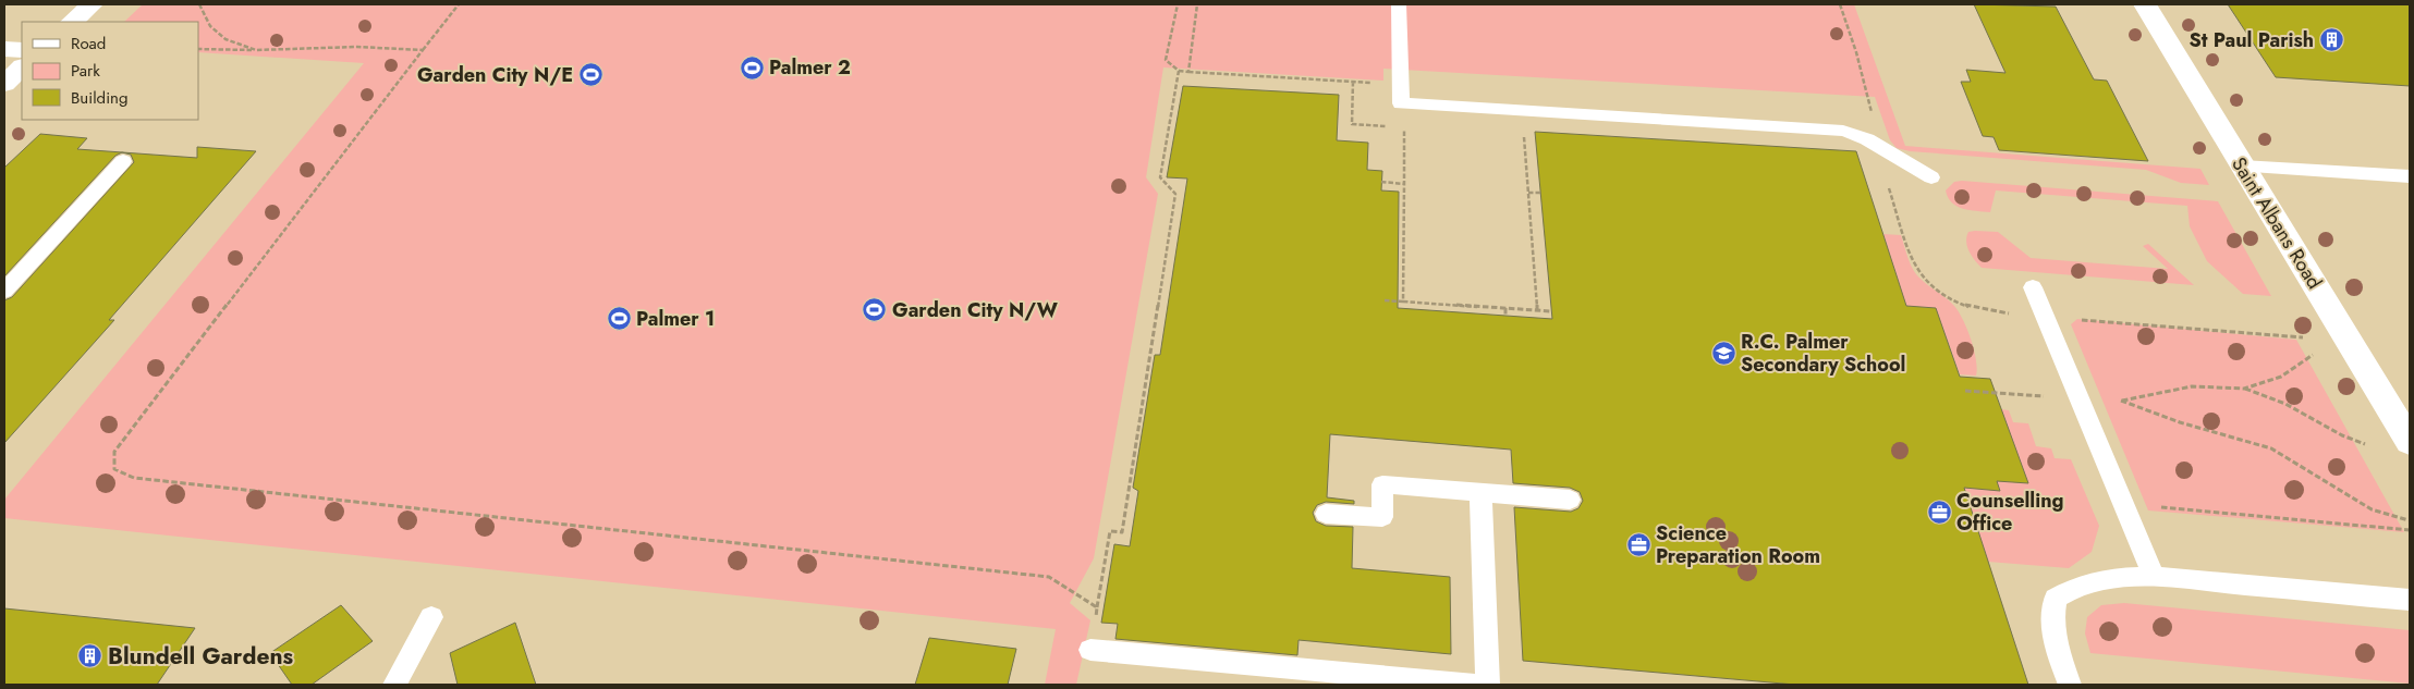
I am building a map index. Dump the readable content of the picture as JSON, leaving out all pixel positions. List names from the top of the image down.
{
  "streets": {
    "street": ["Saint Albans Road"]
  },
  "places": {
    "building": ["St Paul Parish", "Blundell Gardens"],
    "sports": [
      "Palmer 2",
      "Garden City N/E",
      "Garden City N/W",
      "Palmer 1"
    ],
    "school or university": ["R.C. Palmer Secondary School"],
    "office": ["Counselling Office", "Science Preparation Room"]
  },
  "legend": ["Road", "Park", "Building"]
}
